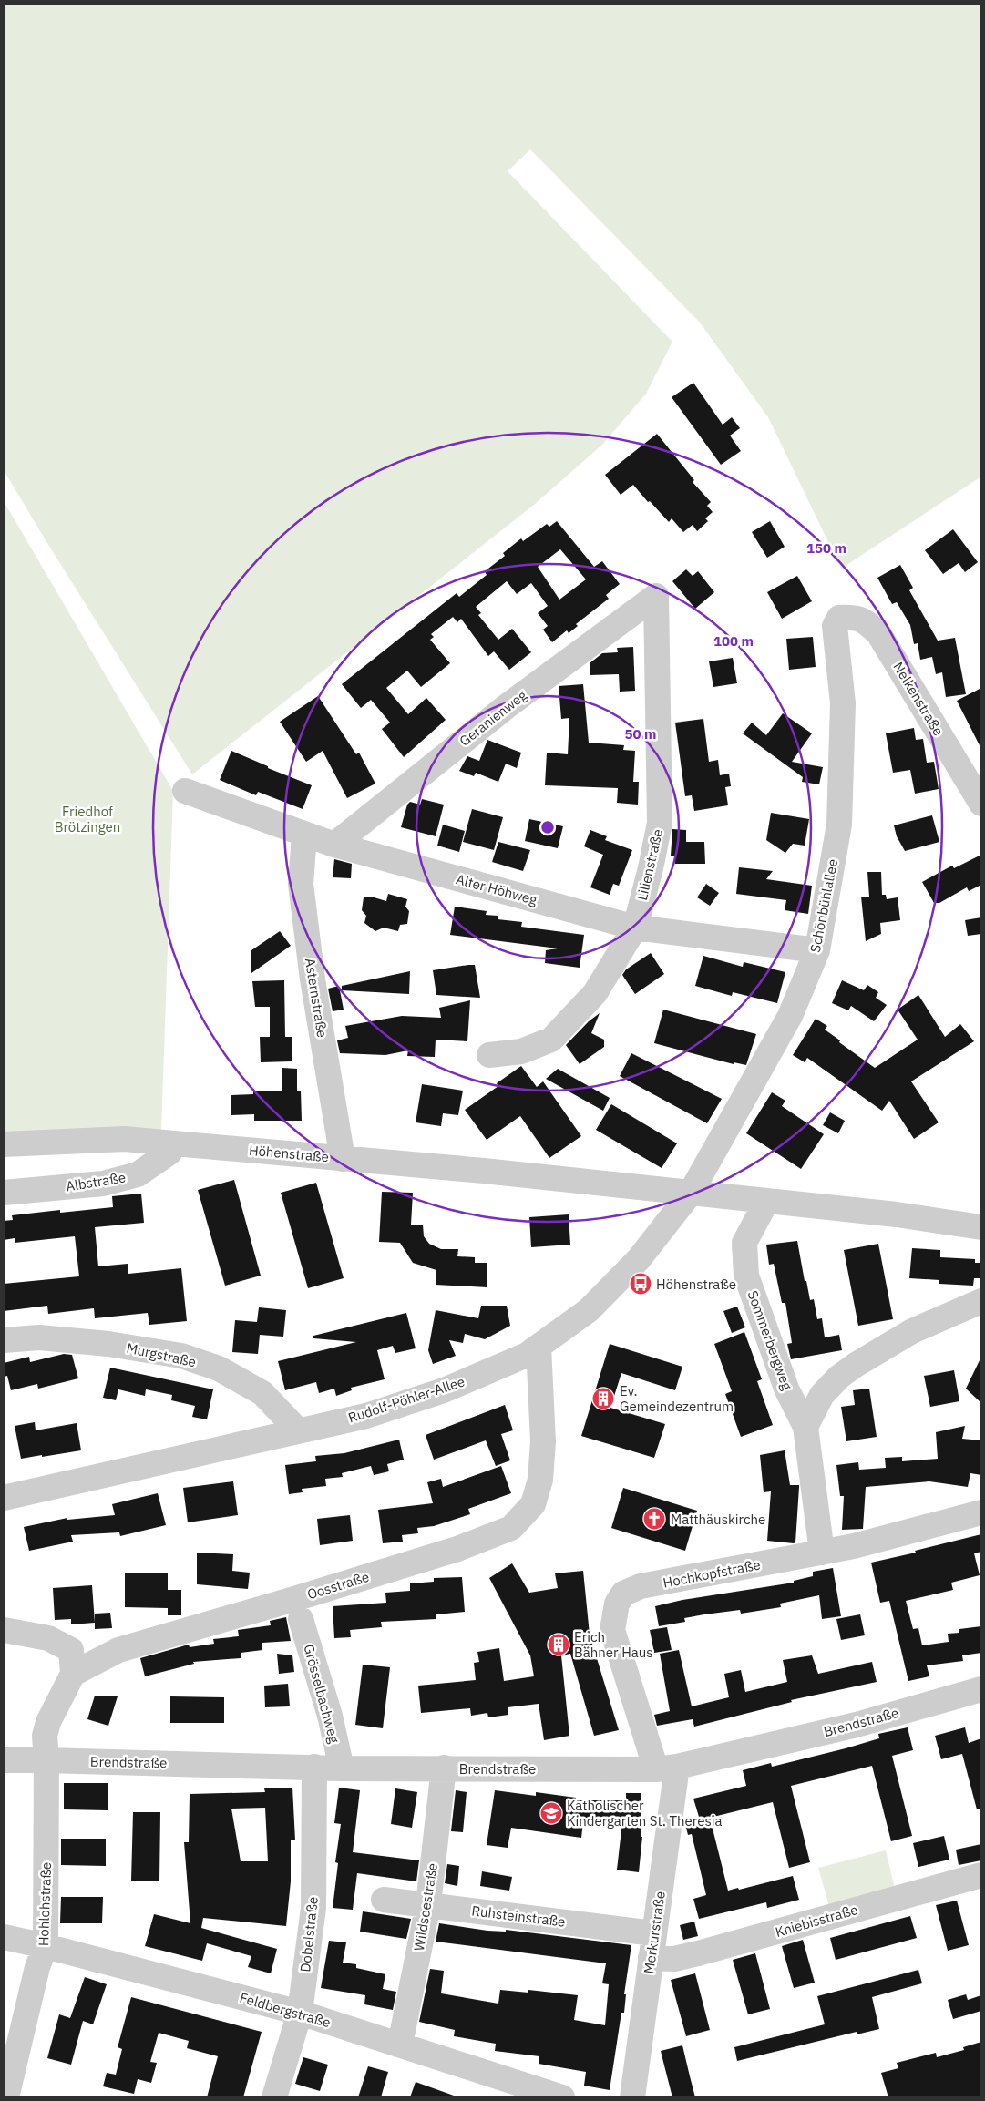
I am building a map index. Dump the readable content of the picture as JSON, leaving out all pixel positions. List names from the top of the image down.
{
  "streets": {
    "street": [
      "Nelkenstraße",
      "Geranienweg",
      "Lilienstraße",
      "Alter Höhweg",
      "Schönbühlallee",
      "Asternstraße",
      "Höhenstraße",
      "Albstraße",
      "Sommerbergweg",
      "Murgstraße",
      "Rudolf-Pöhler-Allee",
      "Hochkopfstraße",
      "Oosstraße",
      "Grösselbachweg",
      "Brendstraße",
      "Hohlohstraße",
      "Wildseestraße",
      "Ruhsteinstraße",
      "Kniebisstraße",
      "Merkurstraße",
      "Dobelstraße",
      "Feldbergstraße"
    ]
  },
  "crossings": [
    ["Nelkenstraße", "Schönbühlallee"],
    ["Geranienweg", "Lilienstraße"],
    ["Geranienweg", "Alter Höhweg"],
    ["Lilienstraße", "Alter Höhweg"],
    ["Alter Höhweg", "Schönbühlallee"],
    ["Alter Höhweg", "Asternstraße"],
    ["Schönbühlallee", "Höhenstraße"],
    ["Schönbühlallee", "Rudolf-Pöhler-Allee"],
    ["Asternstraße", "Höhenstraße"],
    ["Höhenstraße", "Albstraße"],
    ["Höhenstraße", "Sommerbergweg"],
    ["Höhenstraße", "Rudolf-Pöhler-Allee"],
    ["Sommerbergweg", "Hochkopfstraße"],
    ["Murgstraße", "Rudolf-Pöhler-Allee"],
    ["Rudolf-Pöhler-Allee", "Oosstraße"],
    ["Hochkopfstraße", "Brendstraße"],
    ["Hochkopfstraße", "Merkurstraße"],
    ["Grösselbachweg", "Brendstraße"],
    ["Brendstraße", "Hohlohstraße"],
    ["Brendstraße", "Wildseestraße"],
    ["Brendstraße", "Merkurstraße"],
    ["Brendstraße", "Dobelstraße"],
    ["Hohlohstraße", "Feldbergstraße"],
    ["Wildseestraße", "Ruhsteinstraße"],
    ["Wildseestraße", "Feldbergstraße"],
    ["Ruhsteinstraße", "Merkurstraße"],
    ["Kniebisstraße", "Merkurstraße"],
    ["Dobelstraße", "Feldbergstraße"]
  ],
  "parks": ["Friedhof Brötzingen"],
  "places": {
    "bus stop": ["Höhenstraße"],
    "building": ["Ev. Gemeindezentrum", "Erich Bähner Haus"],
    "church": ["Matthäuskirche"],
    "school or university": ["Katholischer Kindergarten St. Theresia"]
  },
  "rings": ["150 m", "100 m", "50 m"]
}
